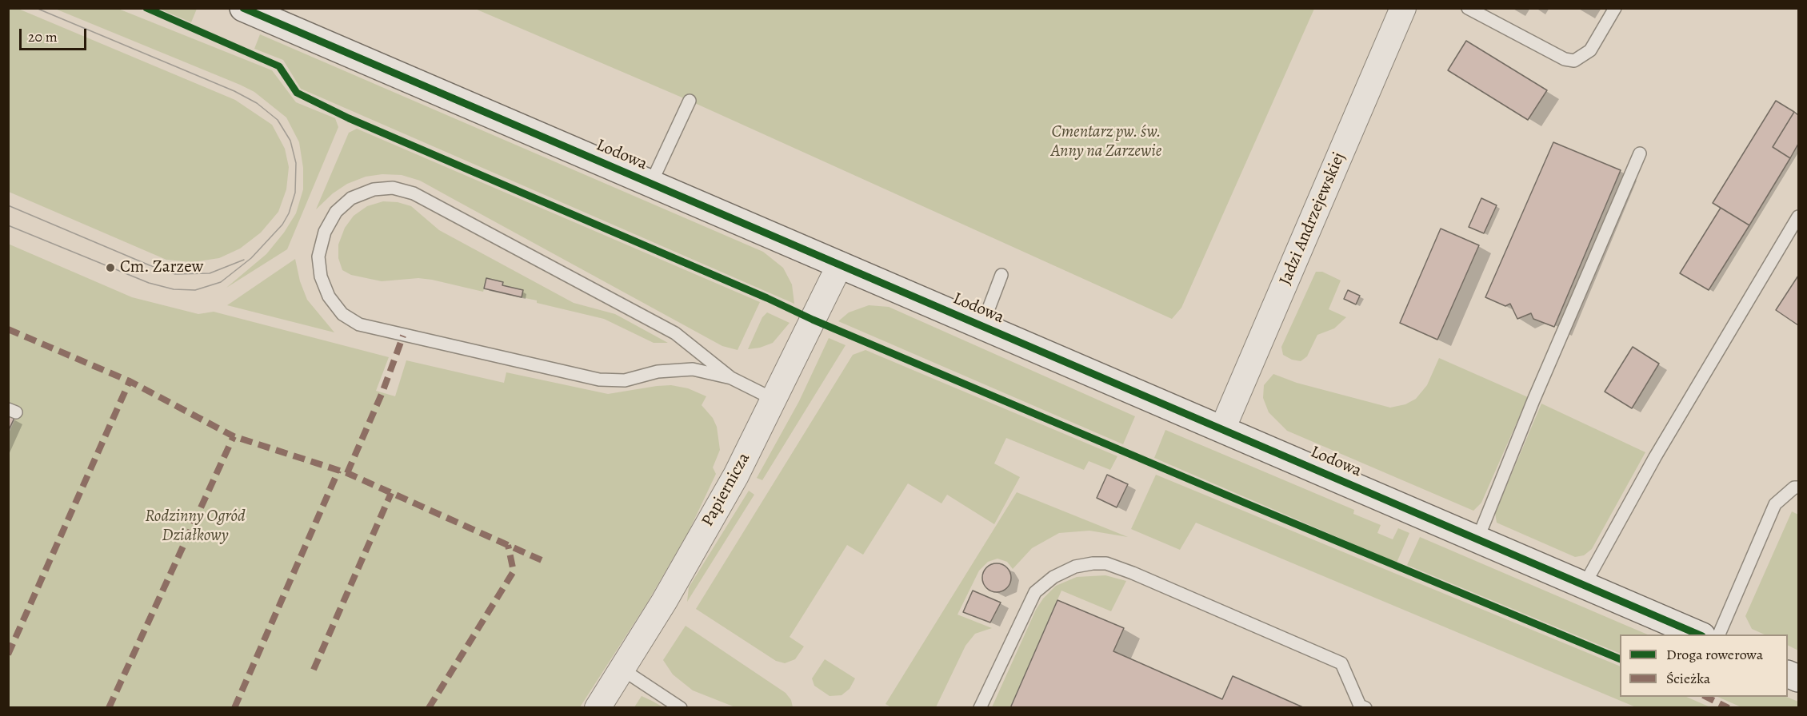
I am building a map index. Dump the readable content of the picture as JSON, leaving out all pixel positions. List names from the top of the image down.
{
  "streets": {
    "street": ["Lodowa", "Jadzi Andrzejewskiej", "Papiernicza"]
  },
  "crossings": [
    ["Lodowa", "Jadzi Andrzejewskiej"],
    ["Lodowa", "Papiernicza"]
  ],
  "parks": ["Cmentarz pw. św. Anny na Zarzewie", "Rodzinny Ogród Działkowy"],
  "places": ["Cm. Zarzew"],
  "legend": ["Droga rowerowa", "Ścieżka"],
  "scale_bar": "20 m"
}
